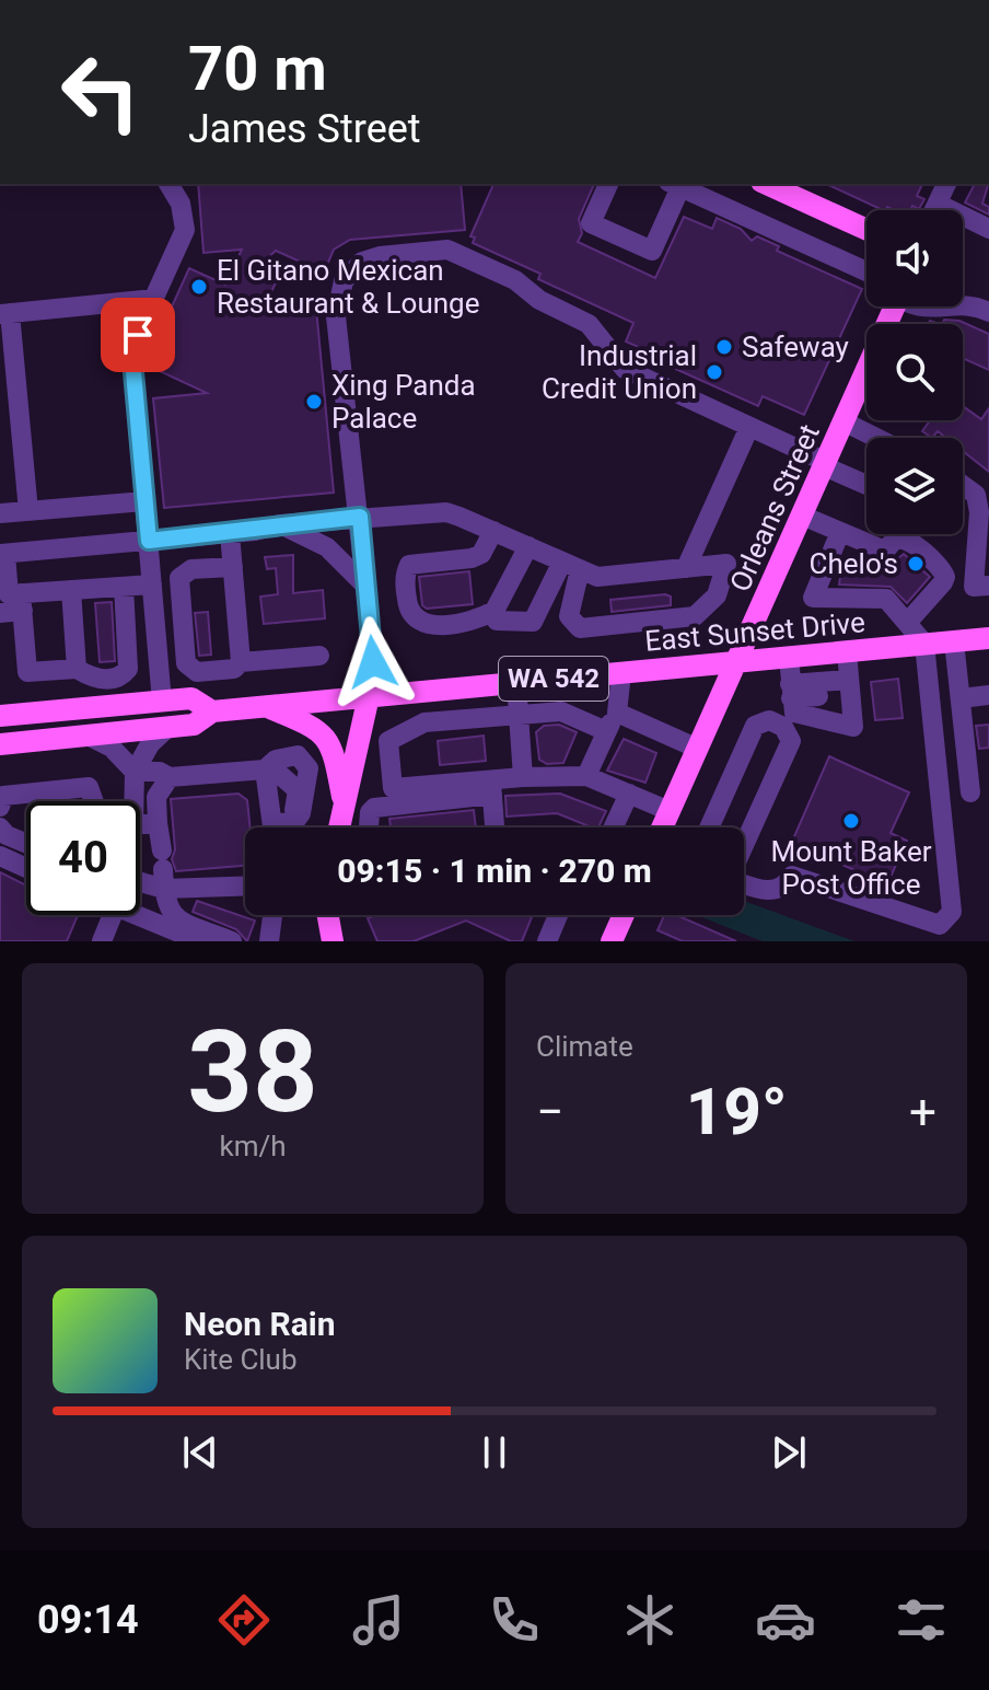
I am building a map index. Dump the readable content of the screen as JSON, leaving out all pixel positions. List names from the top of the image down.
{
  "streets": {
    "main road": ["Orleans Street", "East Sunset Drive", "WA 542"]
  },
  "crossings": [
    ["Orleans Street", "East Sunset Drive"]
  ],
  "places": [
    "El Gitano Mexican Restaurant & Lounge",
    "Safeway",
    "Industrial Credit Union",
    "Xing Panda Palace",
    "Chelo's",
    "Mount Baker Post Office"
  ],
  "page": {
    "turn": ["70 m", "James Street"],
    "limit": "40",
    "trip": "09:15 · 1 min · 270 m",
    "tile": [
      ["38", "km/h"],
      "Climate"
    ],
    "heat": ["−", "19°", "+"],
    "song": ["Neon Rain", "Kite Club"],
    "tabs": "09:14"
  }
}
